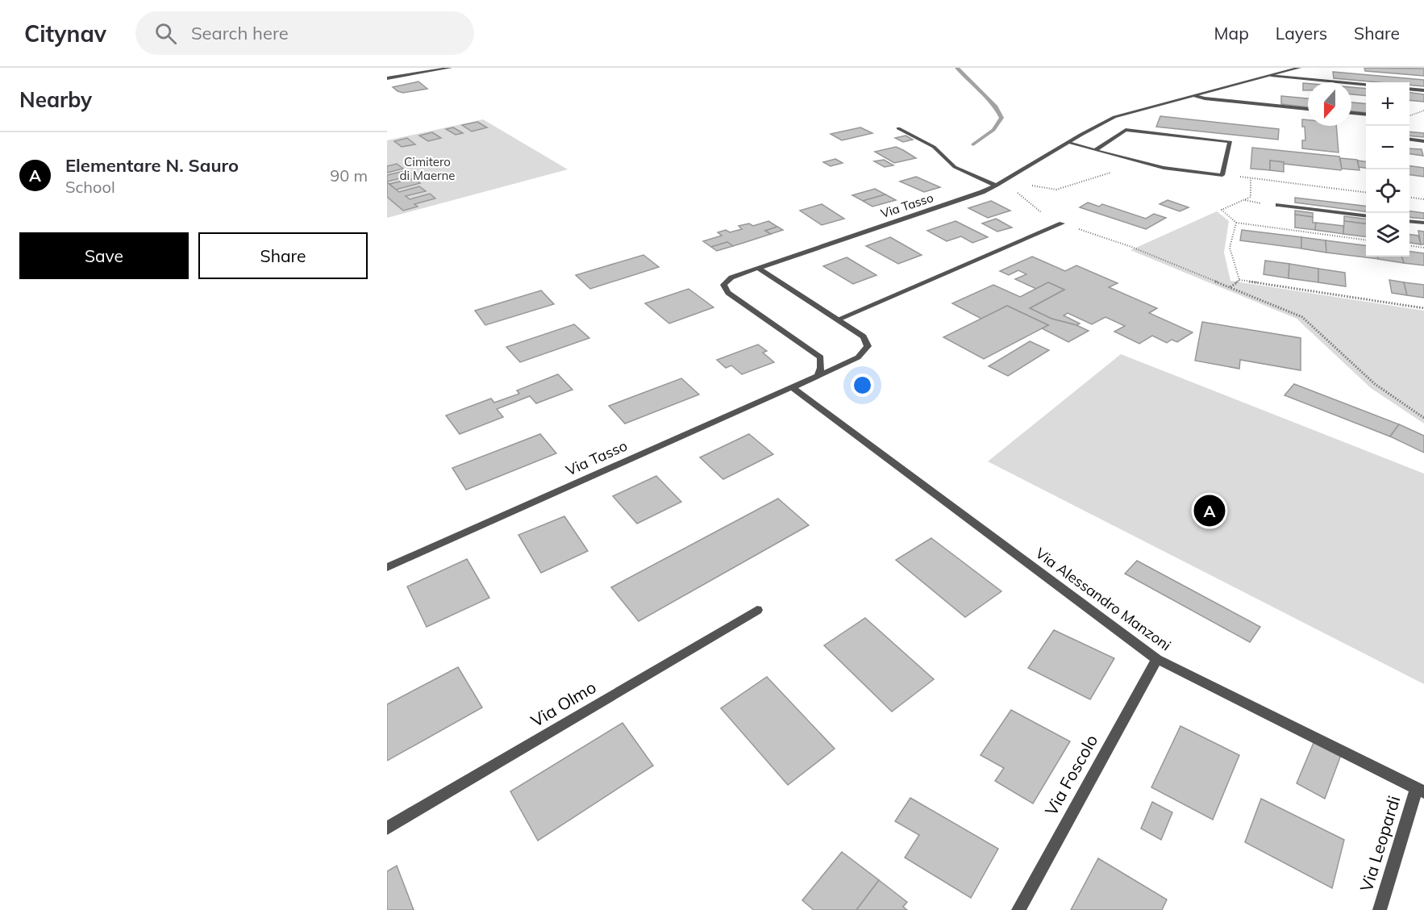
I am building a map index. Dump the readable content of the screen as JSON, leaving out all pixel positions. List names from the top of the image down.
{
  "streets": {
    "street": [
      "Via Tasso",
      "Via Alessandro Manzoni",
      "Via Olmo",
      "Via Foscolo",
      "Via Leopardi"
    ]
  },
  "crossings": [
    ["Via Tasso", "Via Alessandro Manzoni"],
    ["Via Alessandro Manzoni", "Via Foscolo"],
    ["Via Alessandro Manzoni", "Via Leopardi"]
  ],
  "parks": ["Cimitero di Maerne"],
  "north": "bottom",
  "page": {
    "header": "Citynav",
    "search": "Search here",
    "nav": ["Map", "Layers", "Share"],
    "heading": "Nearby",
    "map_buttons": ["+", "−"],
    "list": [
      {
        "mark": "A",
        "name": "Elementare N. Sauro",
        "note": "School",
        "value": "90 m"
      }
    ],
    "buttons": ["Save", "Share"],
    "pins": "A"
  }
}
